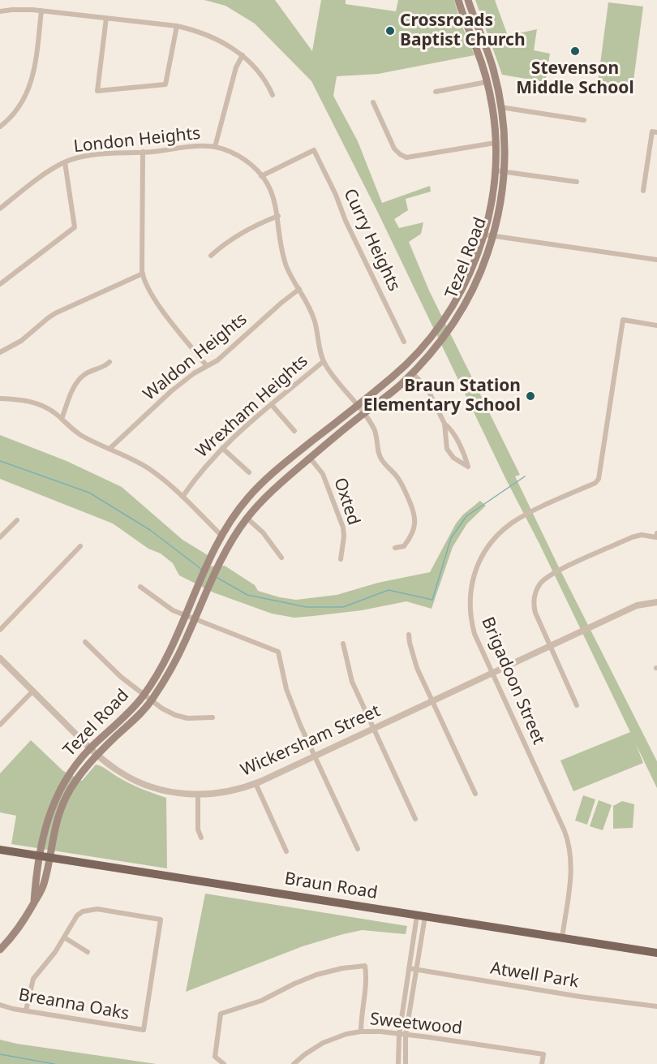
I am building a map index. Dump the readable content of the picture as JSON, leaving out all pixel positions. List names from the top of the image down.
{
  "streets": {
    "main road": ["Tezel Road", "Braun Road"],
    "street": [
      "London Heights",
      "Curry Heights",
      "Waldon Heights",
      "Wrexham Heights",
      "Oxted",
      "Brigadoon Street",
      "Wickersham Street",
      "Atwell Park",
      "Breanna Oaks",
      "Sweetwood"
    ]
  },
  "crossings": [
    ["London Heights", "Curry Heights"],
    ["London Heights", "Tezel Road"],
    ["London Heights", "Waldon Heights"],
    ["London Heights", "Wrexham Heights"],
    ["Tezel Road", "Oxted"],
    ["Tezel Road", "Wickersham Street"],
    ["Tezel Road", "Braun Road"],
    ["Brigadoon Street", "Wickersham Street"],
    ["Brigadoon Street", "Braun Road"]
  ],
  "places": ["Crossroads Baptist Church", "Stevenson Middle School", "Braun Station Elementary School"]
}
